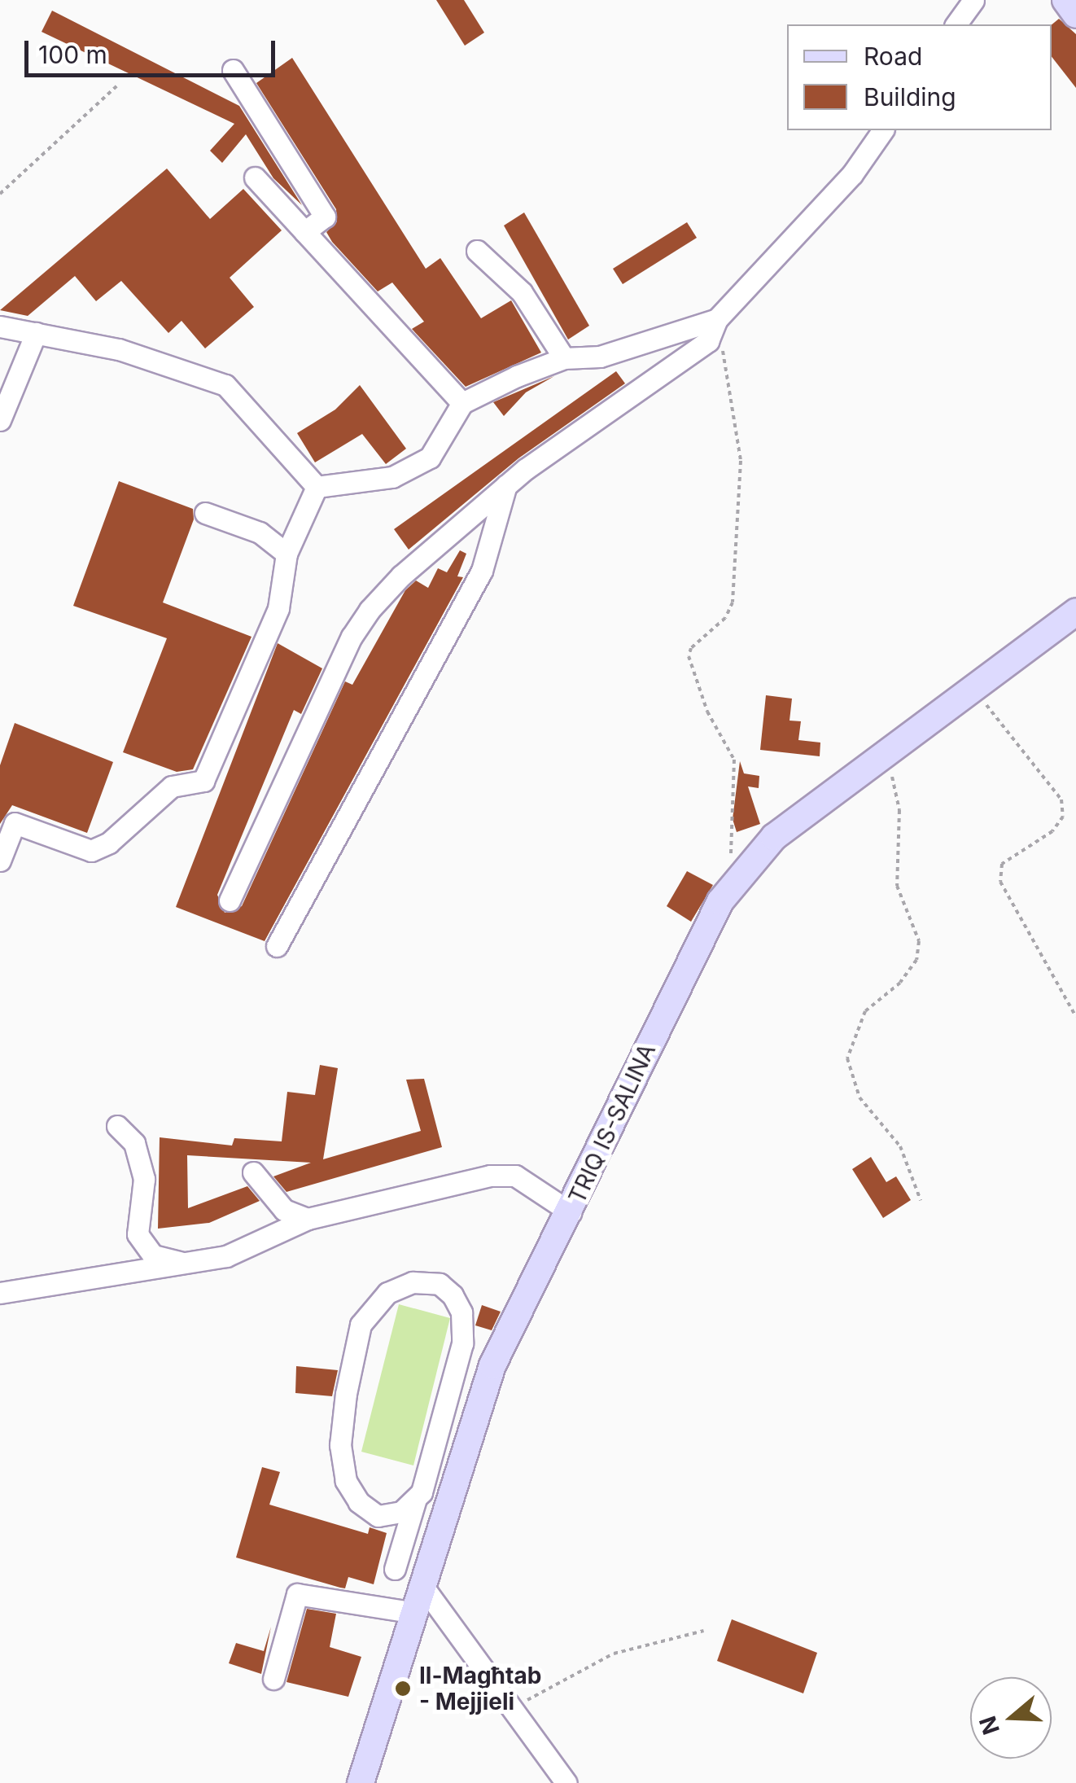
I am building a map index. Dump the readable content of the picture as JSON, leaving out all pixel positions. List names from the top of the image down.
{
  "streets": {
    "main road": ["TRIQ IS-SALINA"]
  },
  "places": ["Il-Magħtab - Mejjieli"],
  "legend": ["Road", "Building"],
  "scale_bar": "100 m",
  "north": "left"
}
